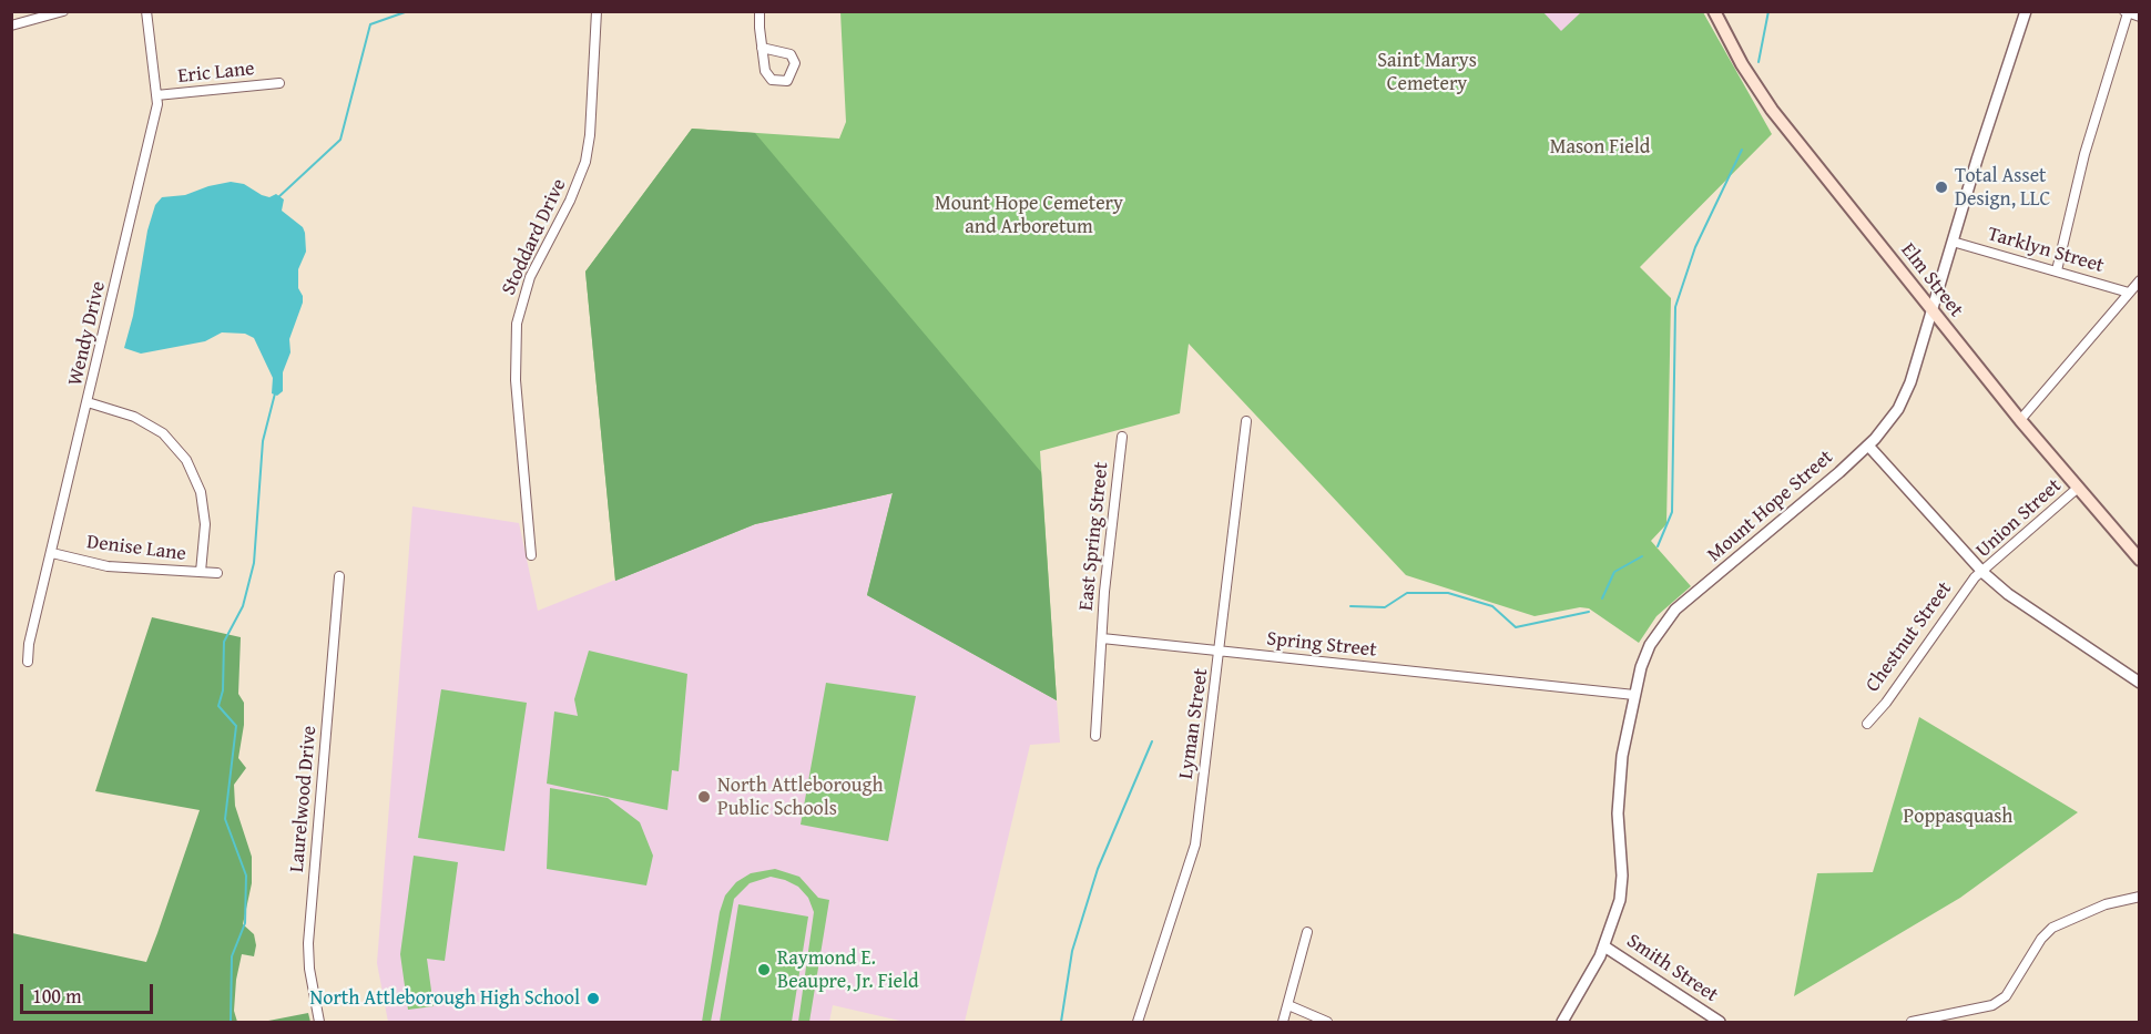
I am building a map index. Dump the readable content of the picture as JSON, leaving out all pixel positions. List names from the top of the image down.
{
  "streets": {
    "main road": ["Elm Street"],
    "street": [
      "Eric Lane",
      "Stoddard Drive",
      "Tarklyn Street",
      "Wendy Drive",
      "Mount Hope Street",
      "Union Street",
      "East Spring Street",
      "Denise Lane",
      "Chestnut Street",
      "Spring Street",
      "Lyman Street",
      "Laurelwood Drive",
      "Smith Street"
    ]
  },
  "crossings": [
    ["Eric Lane", "Wendy Drive"],
    ["Tarklyn Street", "Mount Hope Street"],
    ["Elm Street", "Mount Hope Street"],
    ["Elm Street", "Union Street"],
    ["Wendy Drive", "Denise Lane"],
    ["Mount Hope Street", "Spring Street"],
    ["Mount Hope Street", "Smith Street"],
    ["Union Street", "Chestnut Street"],
    ["East Spring Street", "Spring Street"],
    ["Spring Street", "Lyman Street"]
  ],
  "parks": [
    "Saint Marys Cemetery",
    "Mason Field",
    "Mount Hope Cemetery and Arboretum",
    "Poppasquash"
  ],
  "places": [
    "Total Asset Design, LLC",
    "North Attleborough Public Schools",
    "Raymond E. Beaupre, Jr. Field",
    "North Attleborough High School"
  ],
  "scale_bar": "100 m"
}
